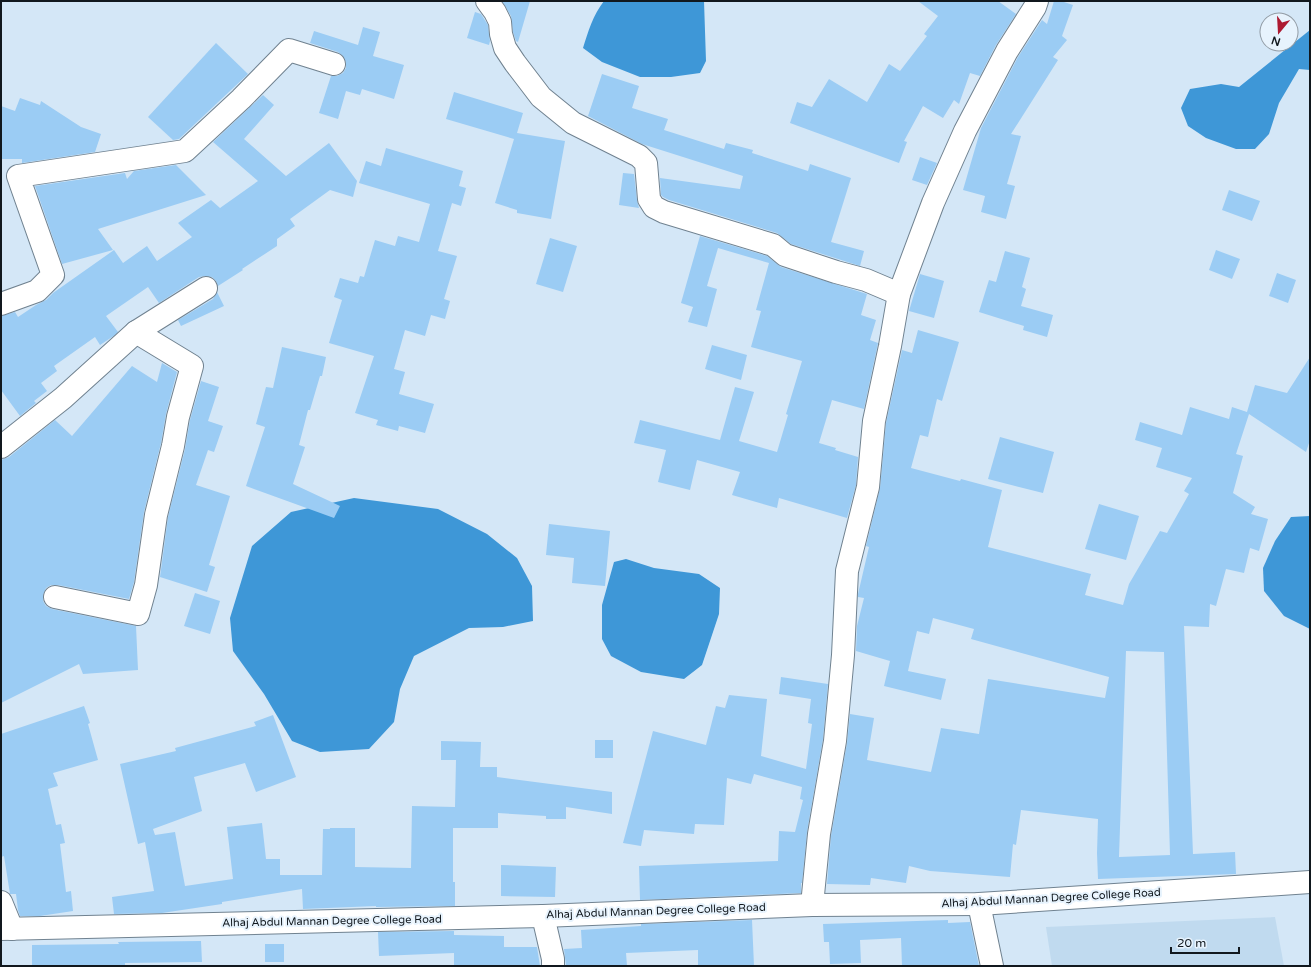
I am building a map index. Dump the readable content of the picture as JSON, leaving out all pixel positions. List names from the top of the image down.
{
  "streets": {
    "street": ["Alhaj Abdul Mannan Degree College Road"]
  },
  "scale_bar": "20 m",
  "north": "bottom"
}
